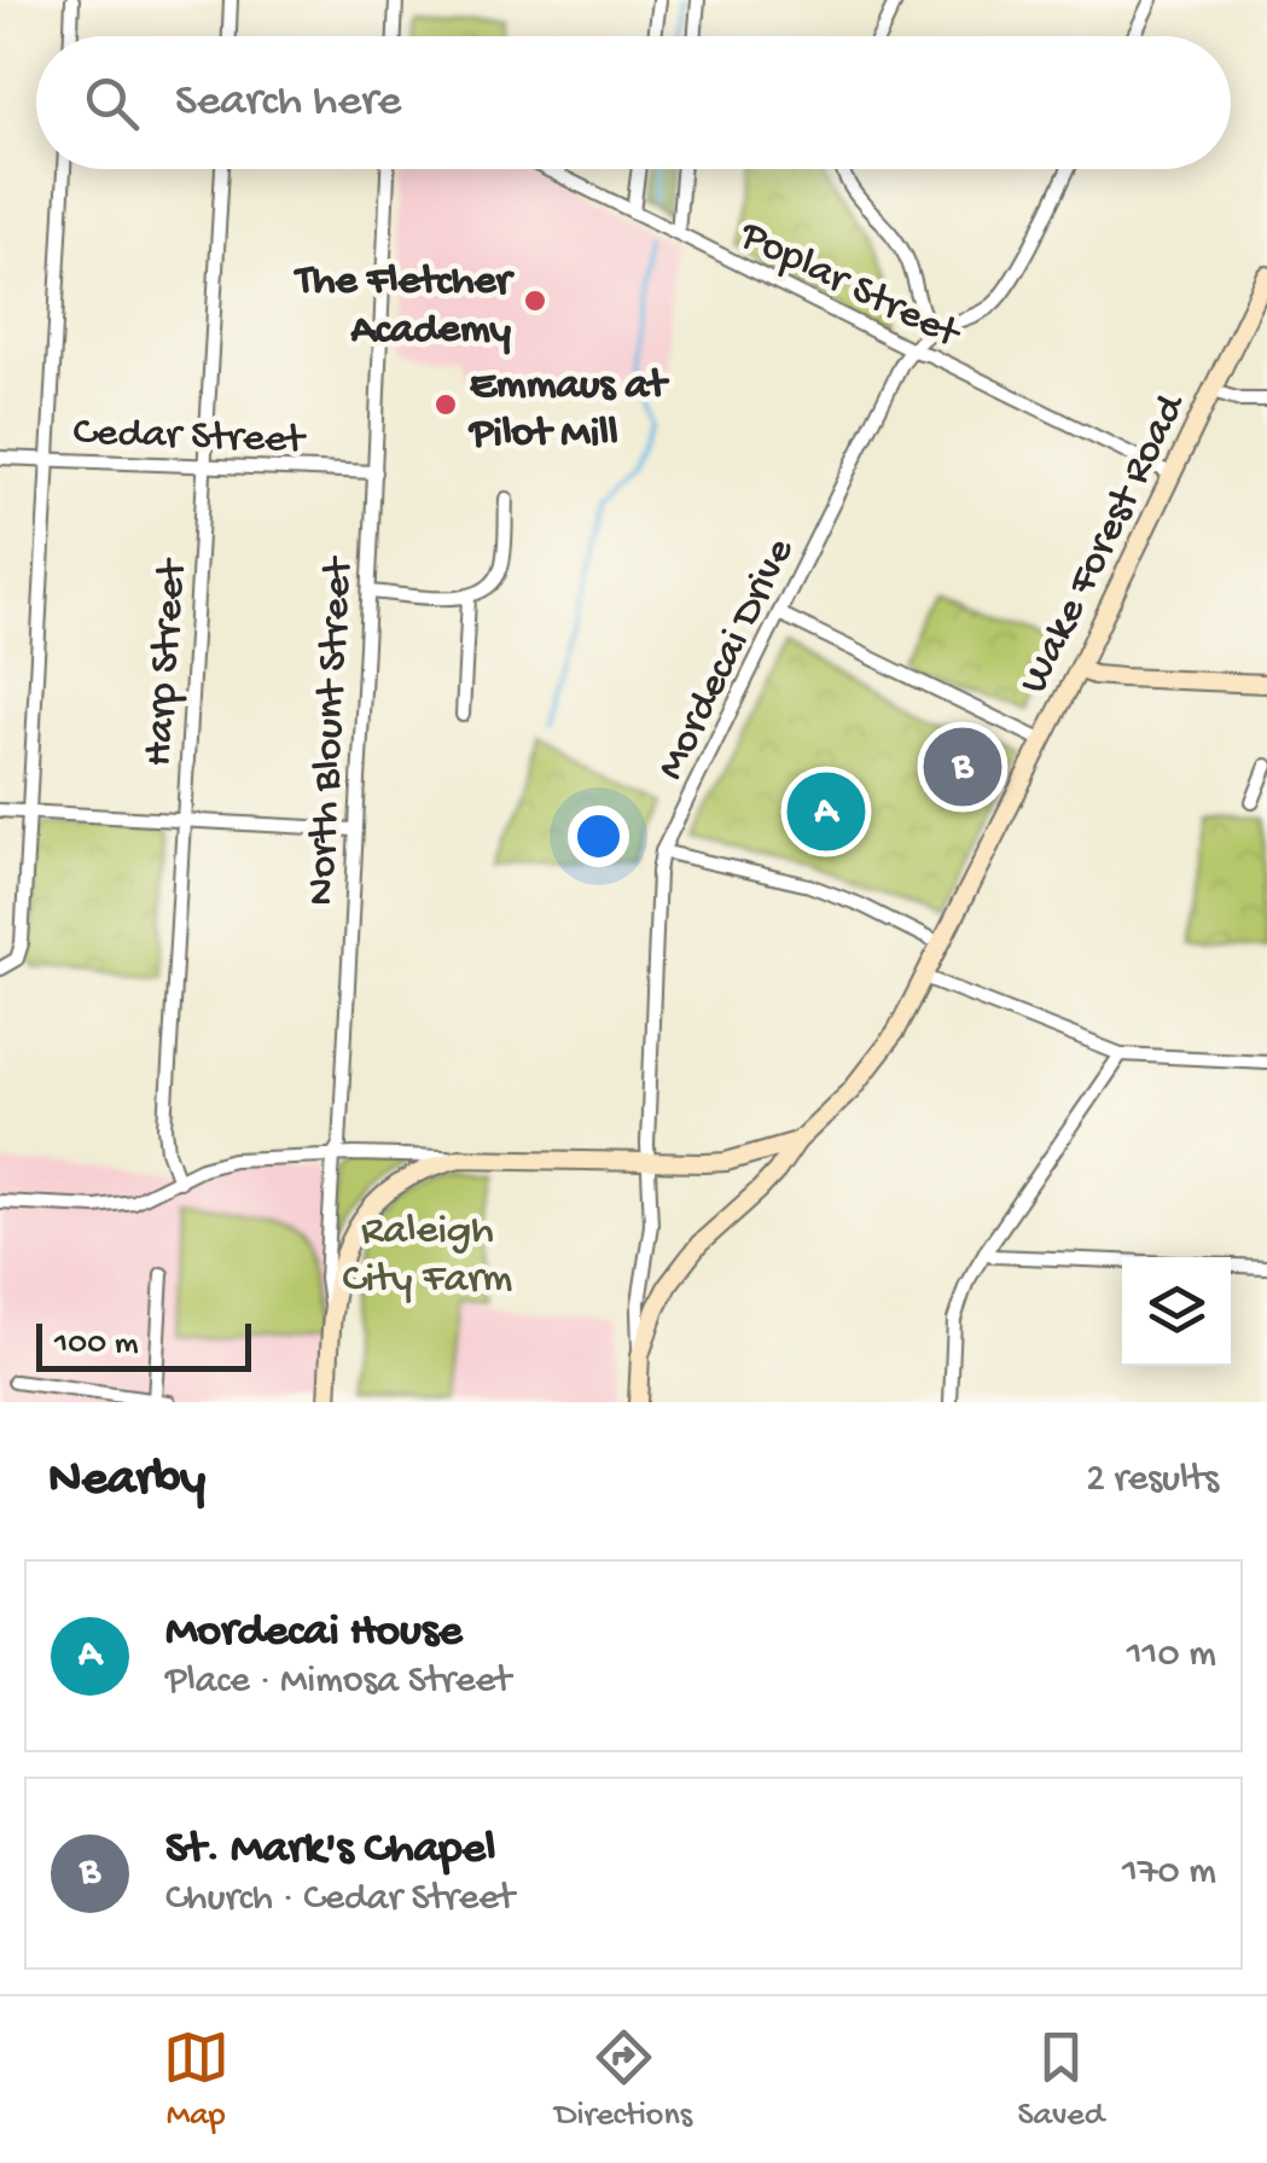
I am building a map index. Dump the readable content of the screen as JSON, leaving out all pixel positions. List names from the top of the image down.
{
  "streets": {
    "main road": ["Wake Forest Road", "North Blount Street"],
    "street": [
      "Poplar Street",
      "Cedar Street",
      "Mordecai Drive",
      "Harp Street"
    ]
  },
  "crossings": [
    ["Poplar Street", "Wake Forest Road"],
    ["Poplar Street", "Mordecai Drive"],
    ["Cedar Street", "Harp Street"],
    ["Cedar Street", "North Blount Street"],
    ["Wake Forest Road", "Mordecai Drive"],
    ["Wake Forest Road", "North Blount Street"]
  ],
  "parks": ["Raleigh City Farm"],
  "places": ["The Fletcher Academy", "Emmaus at Pilot Mill"],
  "scale_bar": "100 m",
  "page": {
    "search": "Search here",
    "pins": ["B", "A"],
    "scale": "100 m",
    "heading": ["Nearby", "2 results"],
    "list": [
      {
        "mark": "A",
        "name": "Mordecai House",
        "note": "Place · Mimosa Street",
        "value": "110 m"
      },
      {
        "mark": "B",
        "name": "St. Mark's Chapel",
        "note": "Church · Cedar Street",
        "value": "170 m"
      }
    ],
    "nav": ["Map", "Directions", "Saved"]
  }
}
